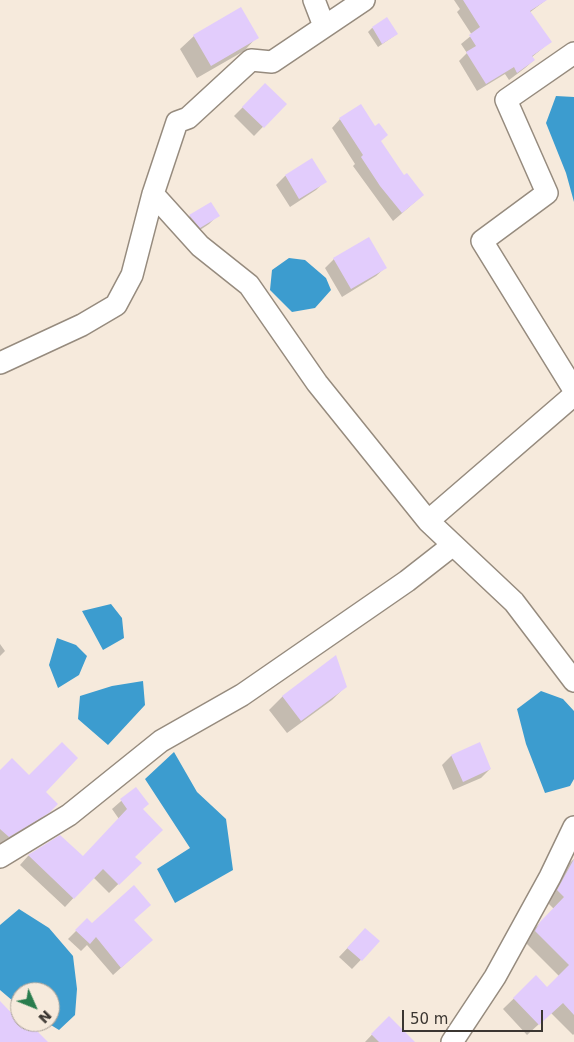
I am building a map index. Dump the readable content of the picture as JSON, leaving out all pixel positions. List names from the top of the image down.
{
  "scale_bar": "50 m",
  "north": "bottom right"
}
